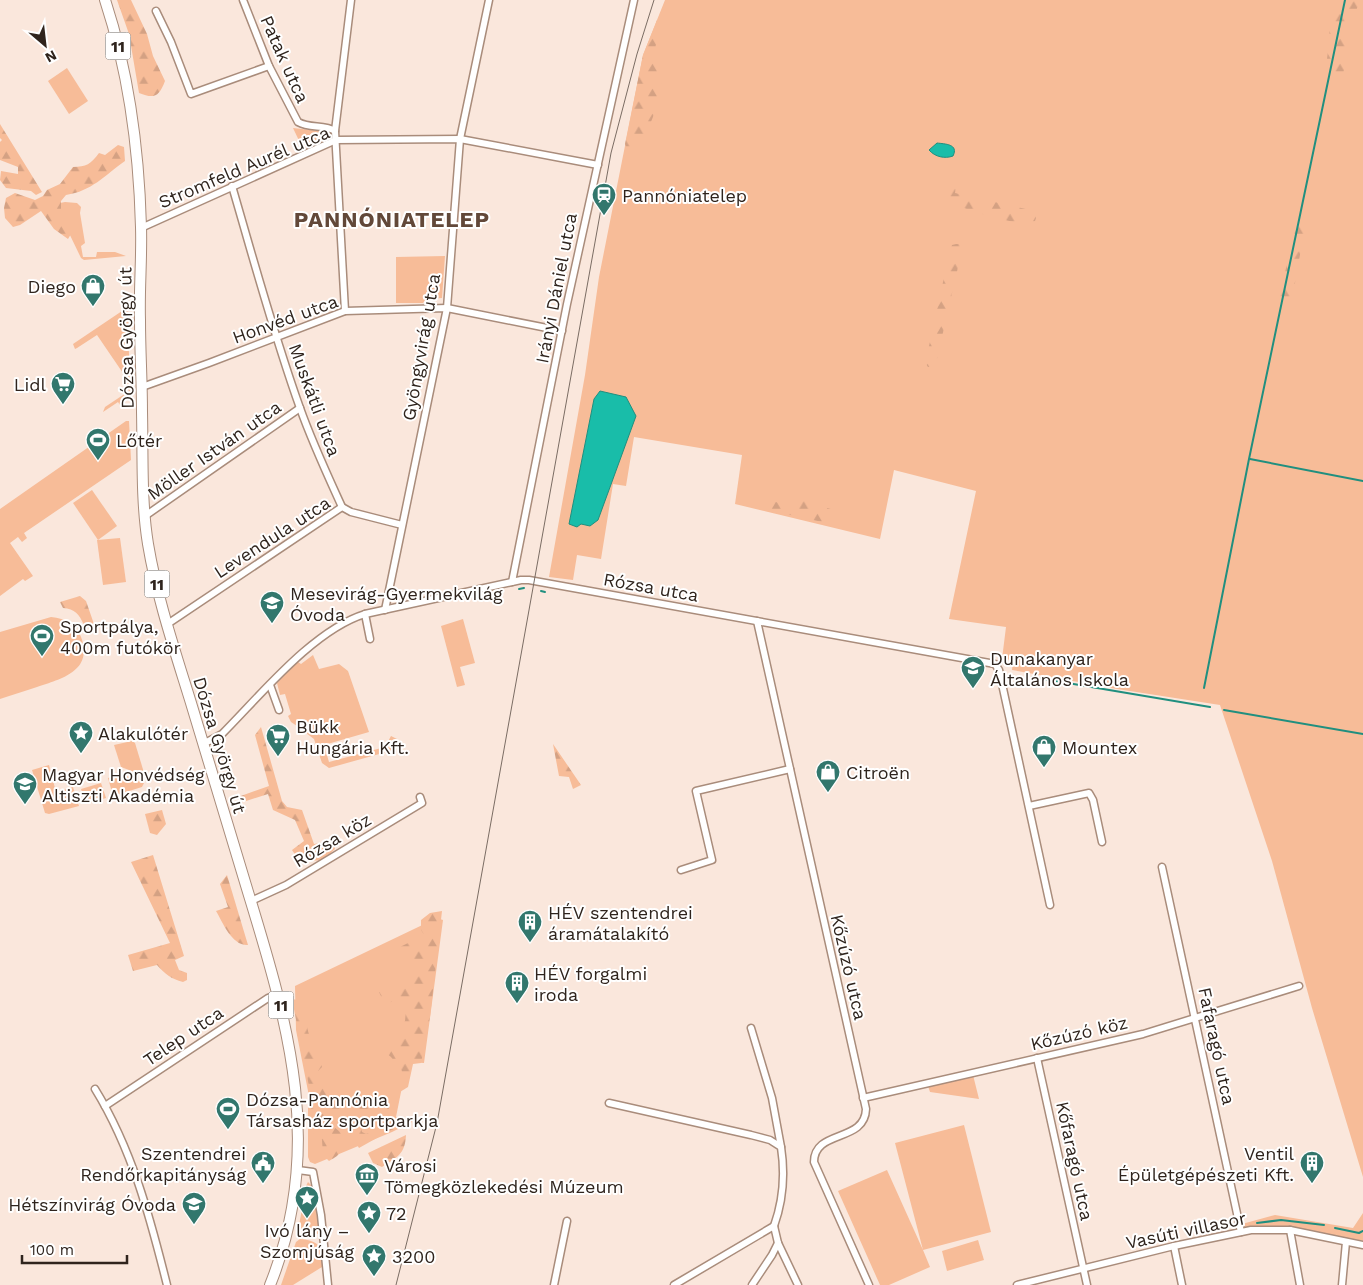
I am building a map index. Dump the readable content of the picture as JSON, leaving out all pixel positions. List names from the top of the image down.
{
  "streets": {
    "main road": ["11", "Dózsa György út"],
    "street": [
      "Patak utca",
      "Stromfeld Aurél utca",
      "Irányi Dániel utca",
      "Honvéd utca",
      "Gyöngyvirág utca",
      "Muskátli utca",
      "Möller István utca",
      "Levendula utca",
      "Rózsa utca",
      "Rózsa köz",
      "Kőzúzó utca",
      "Kőzúzó köz",
      "Telep utca",
      "Fafaragó utca",
      "Kőfaragó utca",
      "Vasúti villasor"
    ]
  },
  "crossings": [
    ["Stromfeld Aurél utca", "Irányi Dániel utca"],
    ["Stromfeld Aurél utca", "Dózsa György út"],
    ["Stromfeld Aurél utca", "Gyöngyvirág utca"],
    ["Stromfeld Aurél utca", "Muskátli utca"],
    ["Irányi Dániel utca", "Honvéd utca"],
    ["Irányi Dániel utca", "Rózsa utca"],
    ["Honvéd utca", "Dózsa György út"],
    ["Honvéd utca", "Gyöngyvirág utca"],
    ["Honvéd utca", "Muskátli utca"],
    ["Dózsa György út", "Möller István utca"],
    ["Dózsa György út", "Levendula utca"],
    ["Dózsa György út", "Rózsa utca"],
    ["Dózsa György út", "Rózsa köz"],
    ["Dózsa György út", "Telep utca"],
    ["Gyöngyvirág utca", "Levendula utca"],
    ["Gyöngyvirág utca", "Rózsa utca"],
    ["Muskátli utca", "Möller István utca"],
    ["Muskátli utca", "Levendula utca"],
    ["Rózsa utca", "Kőzúzó utca"],
    ["Kőzúzó utca", "Kőzúzó köz"],
    ["Kőzúzó köz", "Fafaragó utca"],
    ["Kőzúzó köz", "Kőfaragó utca"],
    ["Fafaragó utca", "Vasúti villasor"],
    ["Kőfaragó utca", "Vasúti villasor"]
  ],
  "districts": ["PANNÓNIATELEP"],
  "places": {
    "station": ["Pannóniatelep"],
    "shop": ["Diego", "Mountex", "Citroën"],
    "supermarket": ["Lidl", "Bükk Hungária Kft."],
    "sports": ["Lőtér", "Sportpálya, 400m futókör", "Dózsa-Pannónia Társasház sportparkja"],
    "school or university": [
      "Mesevirág-Gyermekvilág Óvoda",
      "Dunakanyar Általános Iskola",
      "Magyar Honvédség Altiszti Akadémia",
      "Hétszínvirág Óvoda"
    ],
    "place": [
      "Alakulótér",
      "Ivó lány – Szomjúság",
      "72",
      "3200"
    ],
    "building": ["HÉV szentendrei áramátalakító", "HÉV forgalmi iroda", "Ventil Épületgépészeti Kft."],
    "public building": ["Szentendrei Rendőrkapitányság"],
    "museum": ["Városi Tömegközlekedési Múzeum"]
  },
  "scale_bar": "100 m",
  "north": "bottom right"
}
